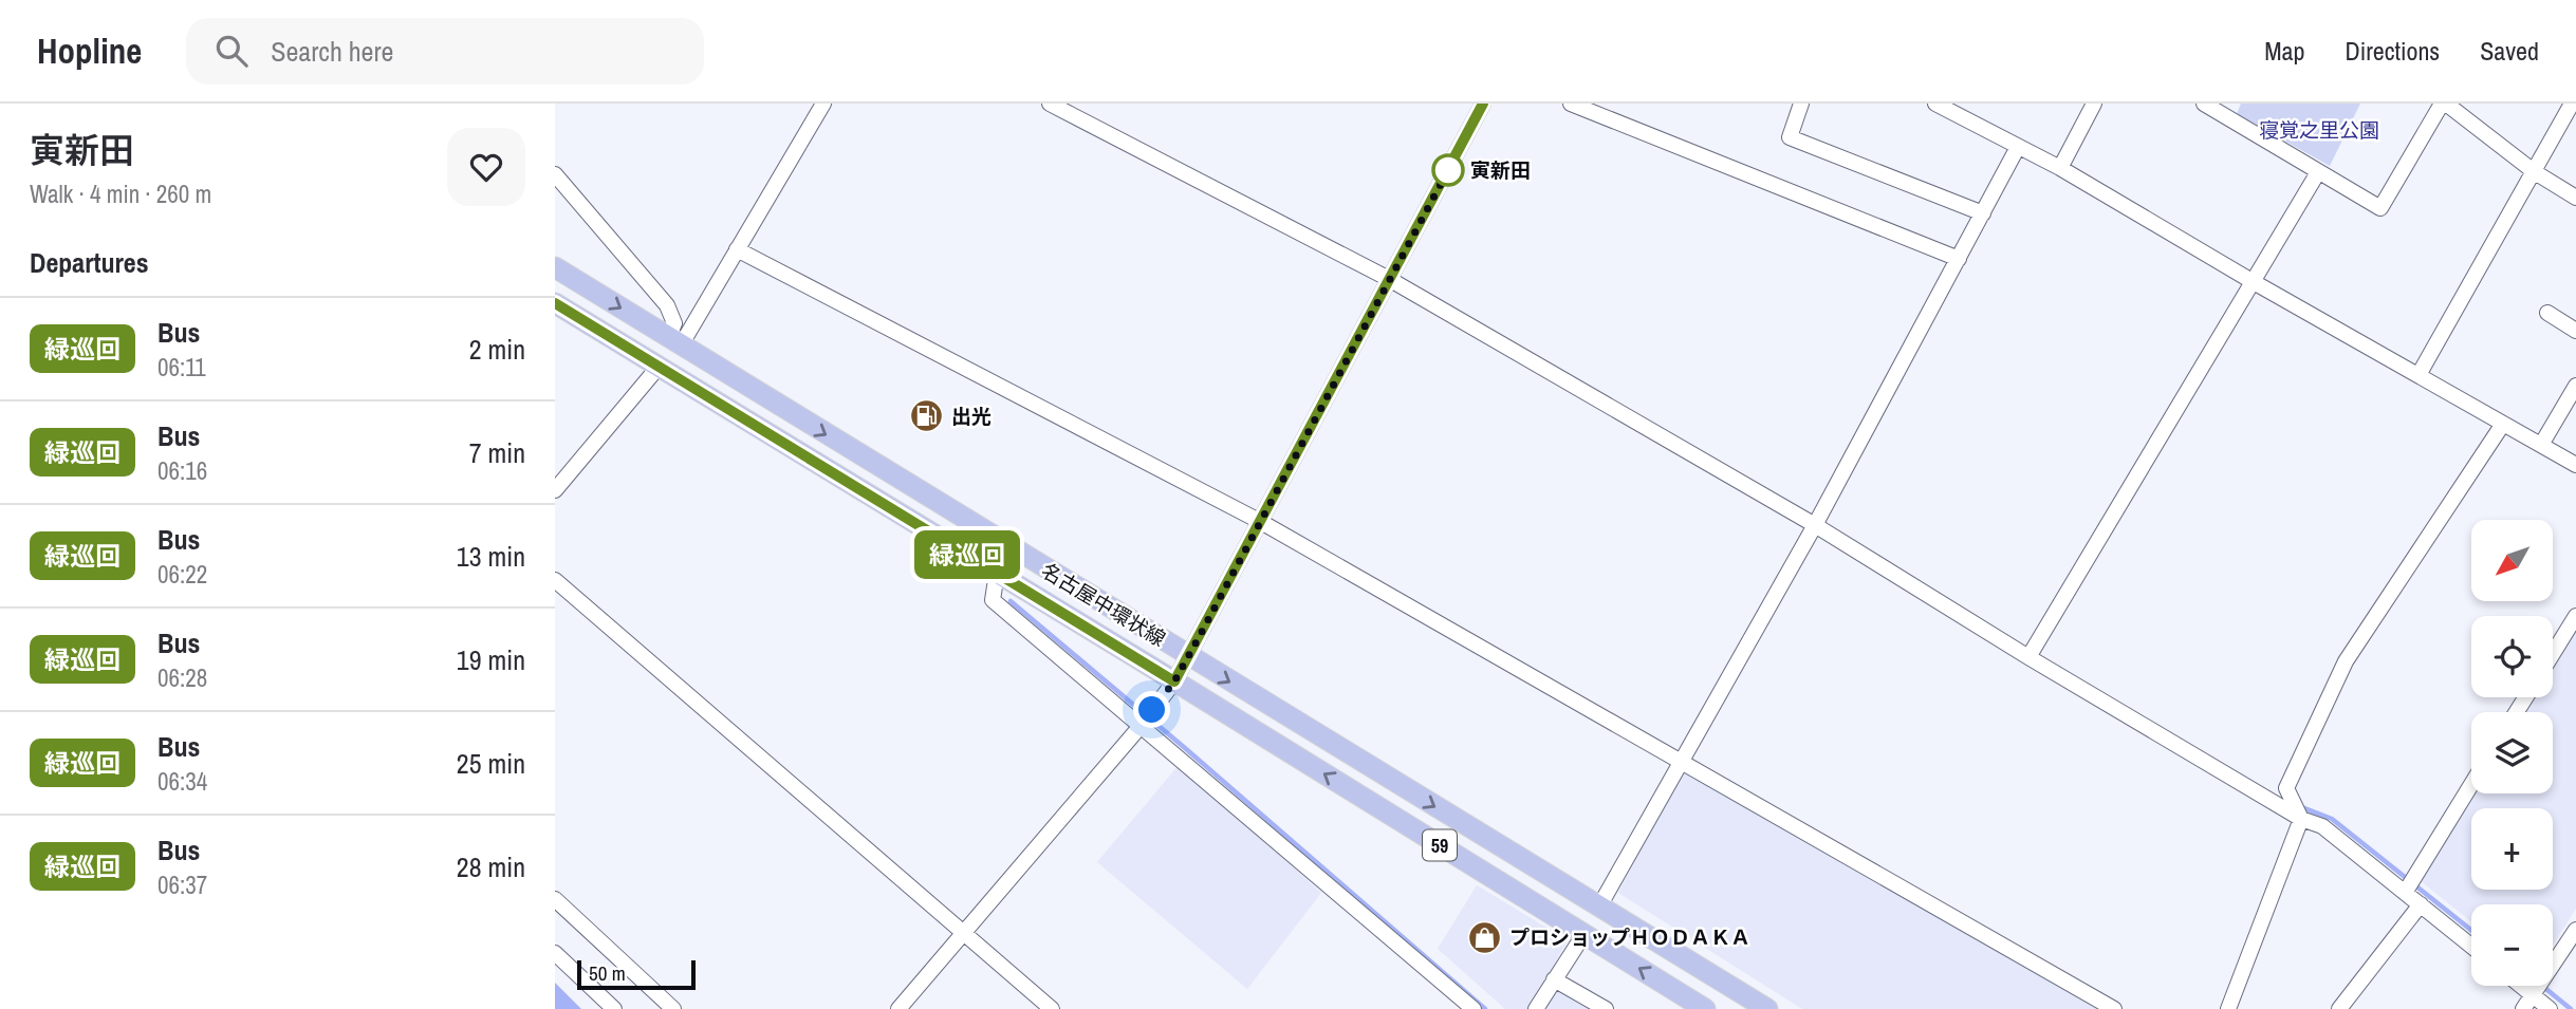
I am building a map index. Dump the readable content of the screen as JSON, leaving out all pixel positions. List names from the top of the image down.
{
  "streets": {
    "main road": ["名古屋中環状線", "59"]
  },
  "parks": ["寝覚之里公園"],
  "places": {
    "other": ["寅新田"],
    "fuel station": ["出光"],
    "shop": ["プロショップＨＯＤＡＫＡ"]
  },
  "lines": ["bus line 緑巡回"],
  "scale_bar": "50 m",
  "north": "bottom left",
  "page": {
    "header": "Hopline",
    "search": "Search here",
    "nav": ["Map", "Directions", "Saved"],
    "heading": [
      ["寅新田", "Walk · 4 min · 260 m"],
      "Departures"
    ],
    "on_map": "緑巡回",
    "list": [
      {
        "mark": "緑巡回",
        "name": "Bus",
        "note": "06:11",
        "value": "2 min"
      },
      {
        "mark": "緑巡回",
        "name": "Bus",
        "note": "06:16",
        "value": "7 min"
      },
      {
        "mark": "緑巡回",
        "name": "Bus",
        "note": "06:22",
        "value": "13 min"
      },
      {
        "mark": "緑巡回",
        "name": "Bus",
        "note": "06:28",
        "value": "19 min"
      },
      {
        "mark": "緑巡回",
        "name": "Bus",
        "note": "06:34",
        "value": "25 min"
      },
      {
        "mark": "緑巡回",
        "name": "Bus",
        "note": "06:37",
        "value": "28 min"
      }
    ],
    "map_buttons": ["+", "−"],
    "scale": "50 m"
  }
}
